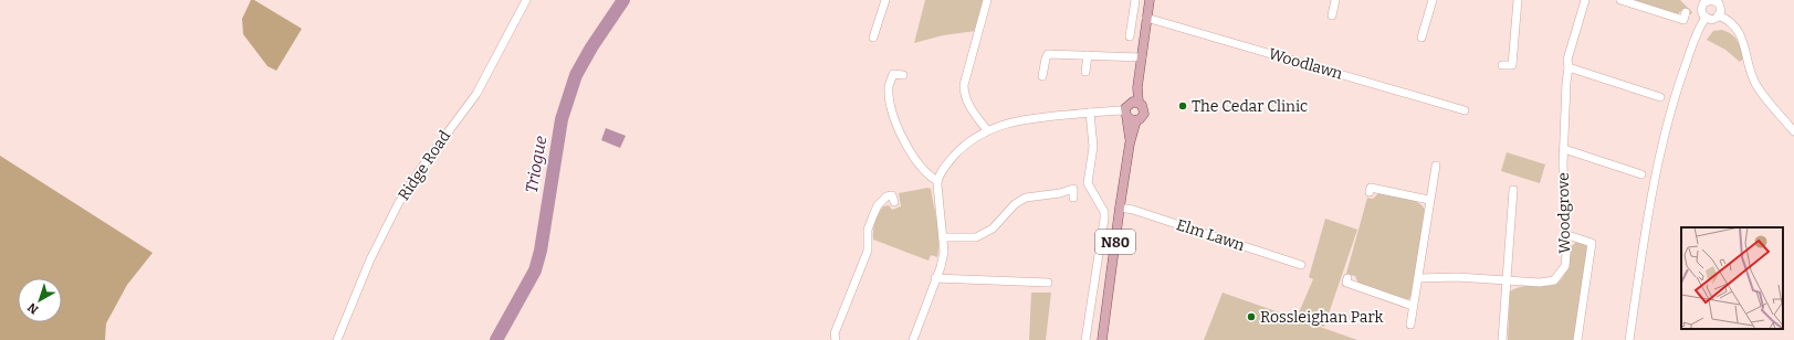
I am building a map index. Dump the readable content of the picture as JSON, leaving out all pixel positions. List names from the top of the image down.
{
  "streets": {
    "main road": ["N80"],
    "street": [
      "Woodlawn",
      "Ridge Road",
      "Woodgrove",
      "Elm Lawn"
    ]
  },
  "crossings": [
    ["Elm Lawn", "N80"]
  ],
  "water": ["Triogue"],
  "places": ["The Cedar Clinic", "Rossleighan Park"],
  "north": "bottom left"
}
